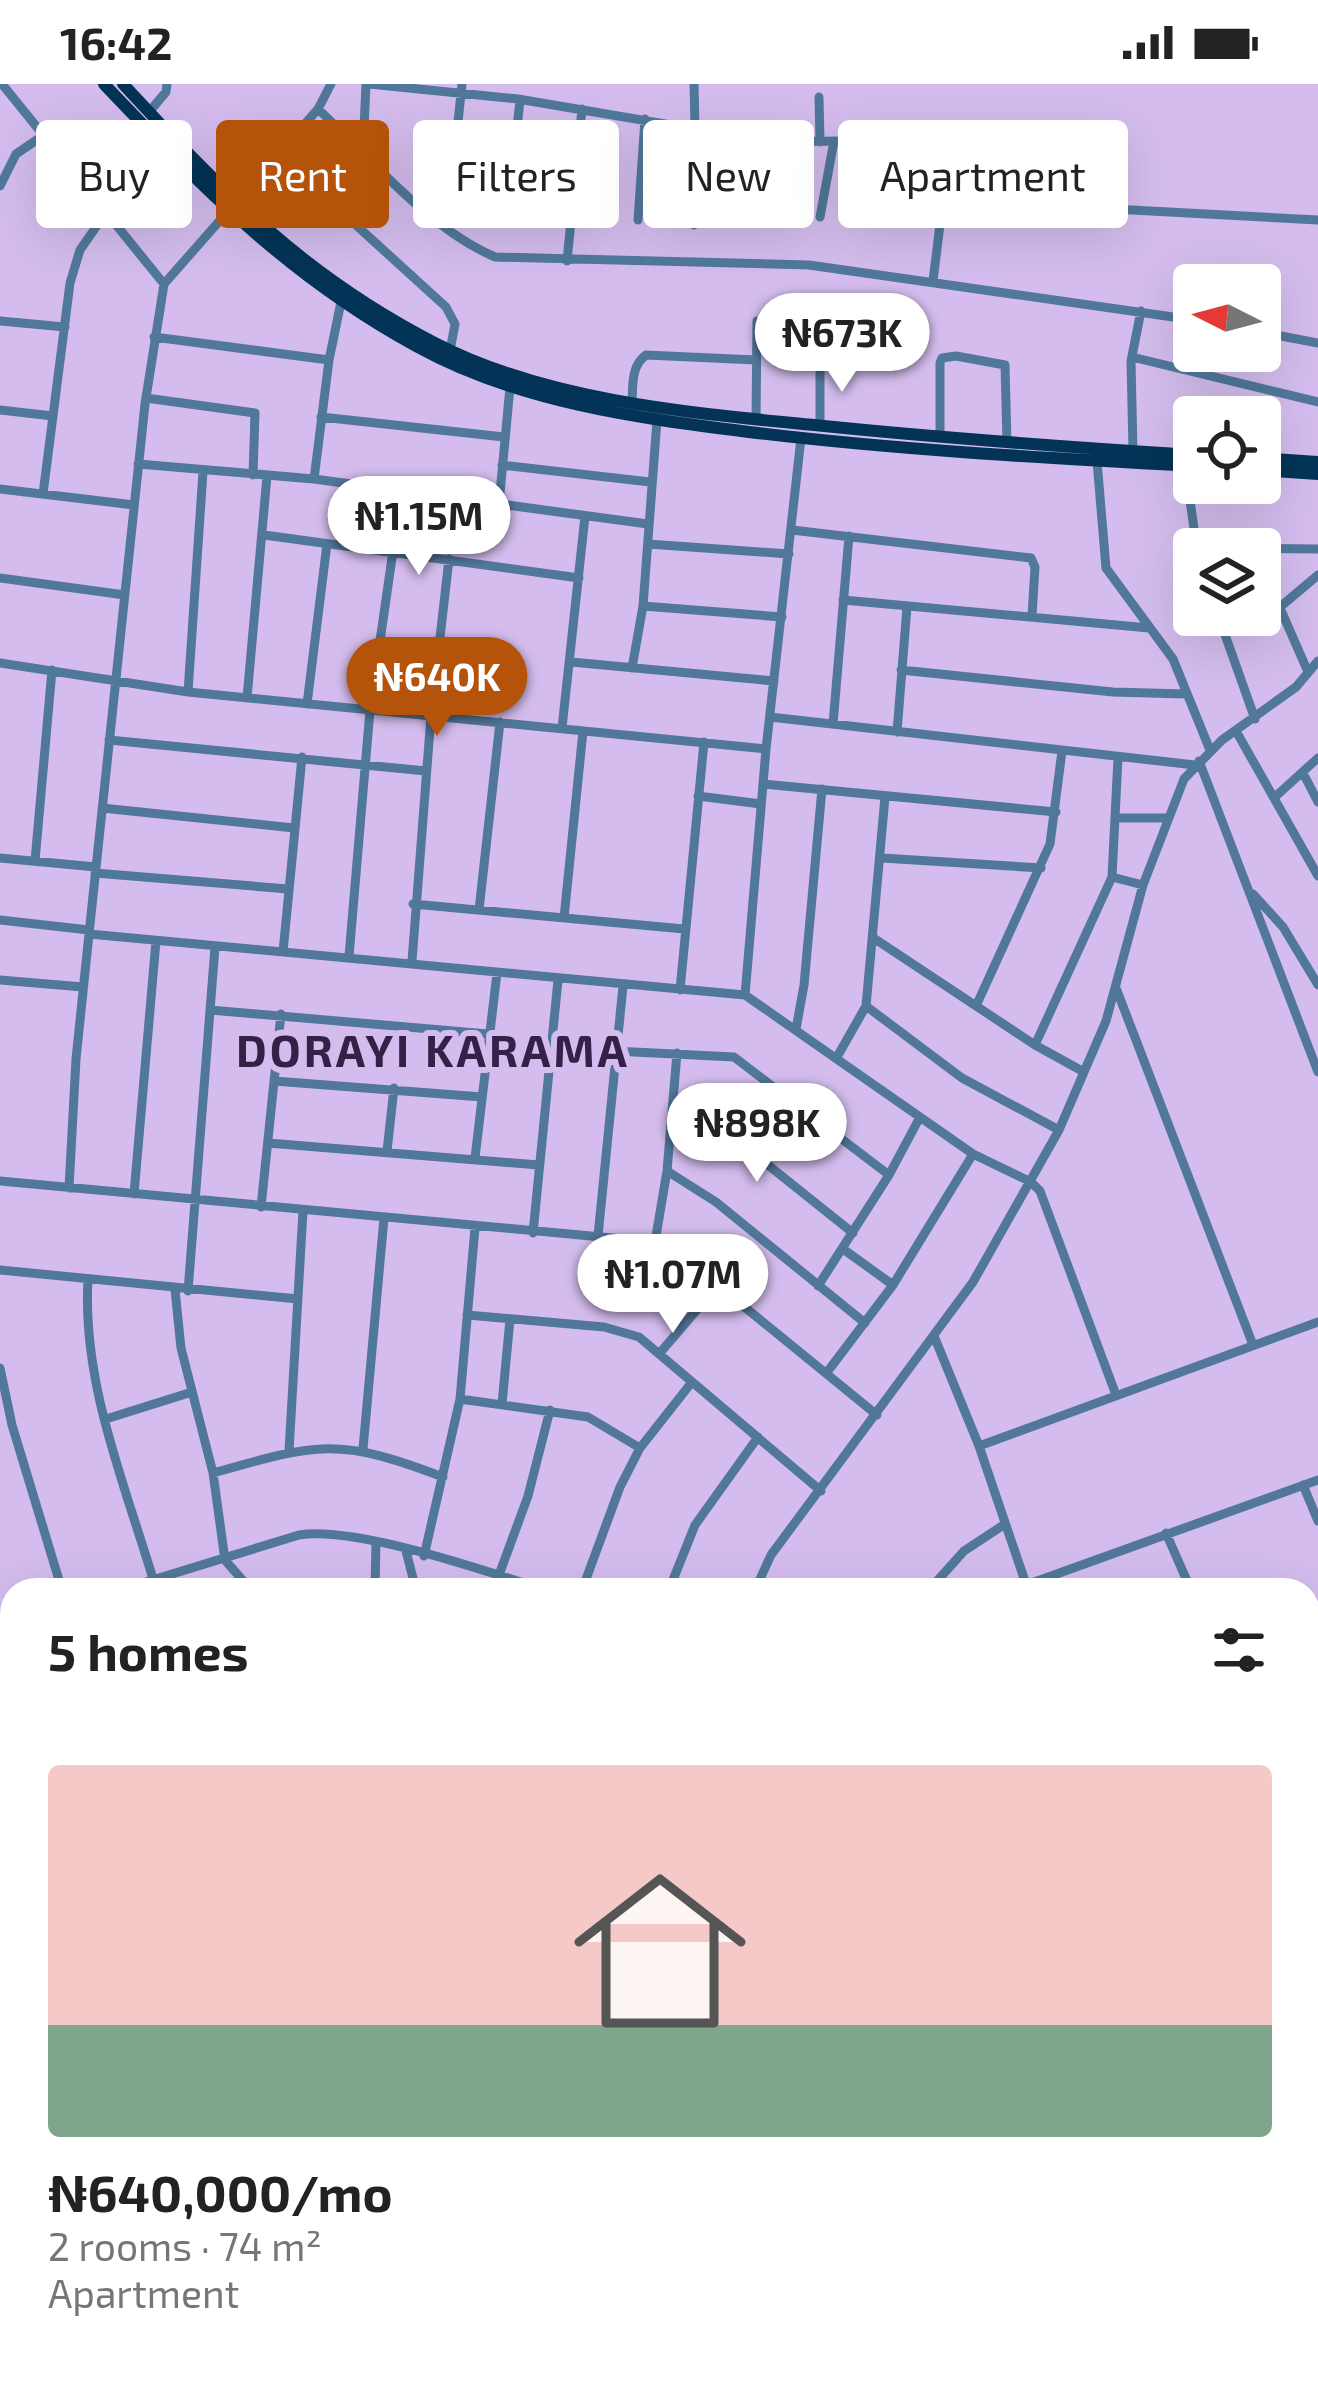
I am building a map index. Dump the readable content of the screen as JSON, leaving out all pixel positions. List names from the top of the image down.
{
  "districts": ["DORAYI KARAMA"],
  "north": "left",
  "page": {
    "status": "16:42",
    "chip": [
      "Buy",
      "Rent",
      "Filters",
      "New",
      "Apartment"
    ],
    "price": [
      "₦673K",
      "₦1.15M",
      "₦640K",
      "₦898K",
      "₦1.07M"
    ],
    "heading": "5 homes",
    "list": [
      {
        "name": "₦640,000/mo",
        "note": "2 rooms · 74 m² · Apartment"
      }
    ]
  }
}
